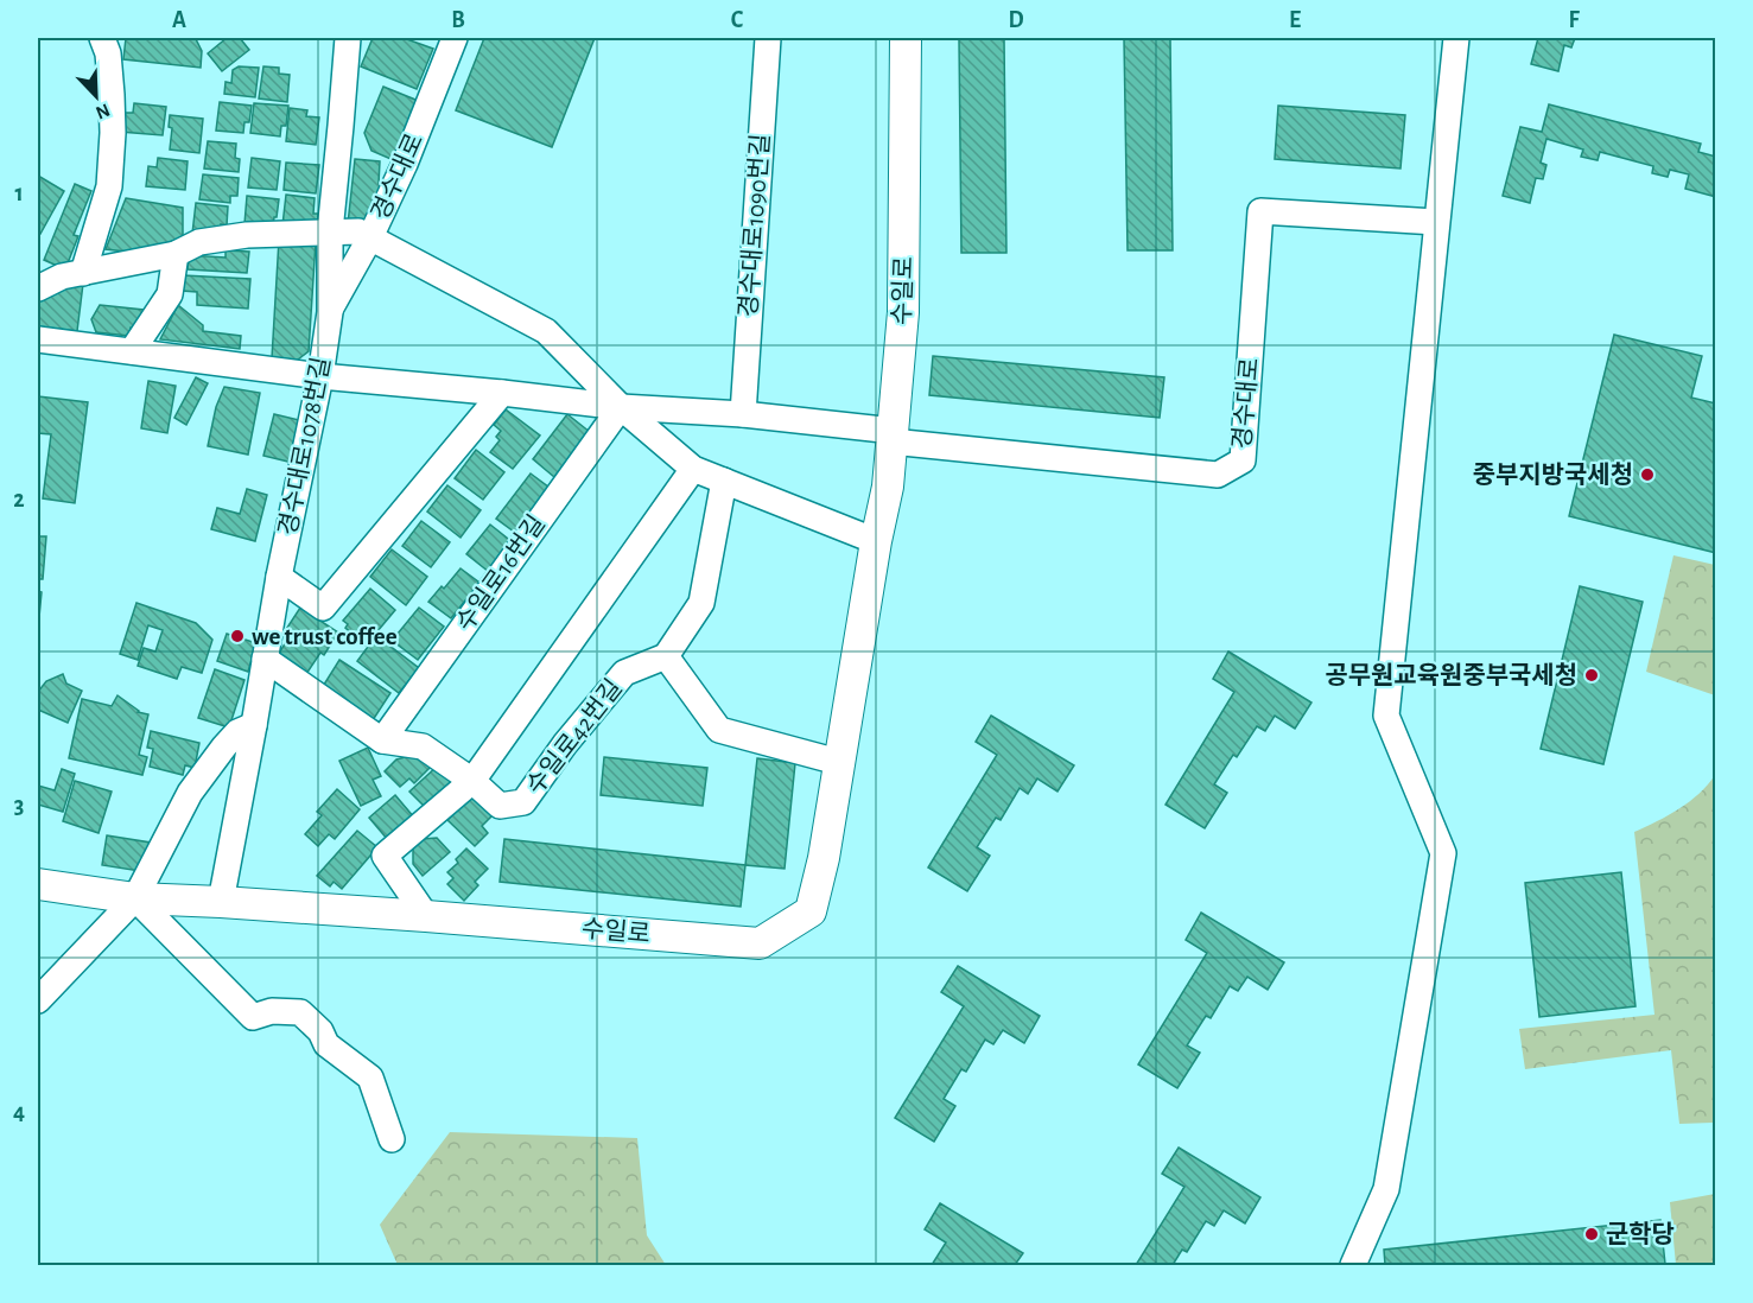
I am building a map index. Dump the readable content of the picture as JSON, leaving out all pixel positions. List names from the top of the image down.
{
  "streets": {
    "street": [
      "경수대로",
      "경수대로1090번길",
      "수일로",
      "경수대로1078번길",
      "수일로16번길",
      "수일로42번길"
    ]
  },
  "crossings": [
    ["경수대로", "수일로"],
    ["경수대로", "경수대로1078번길"],
    ["수일로", "경수대로1078번길"]
  ],
  "places": [
    "중부지방국세청",
    "we trust coffee",
    "공무원교육원중부국세청",
    "군학당"
  ],
  "north": "bottom right",
  "grid": {
    "columns": [
      "A",
      "B",
      "C",
      "D",
      "E",
      "F"
    ],
    "rows": [
      "1",
      "2",
      "3",
      "4"
    ]
  }
}
